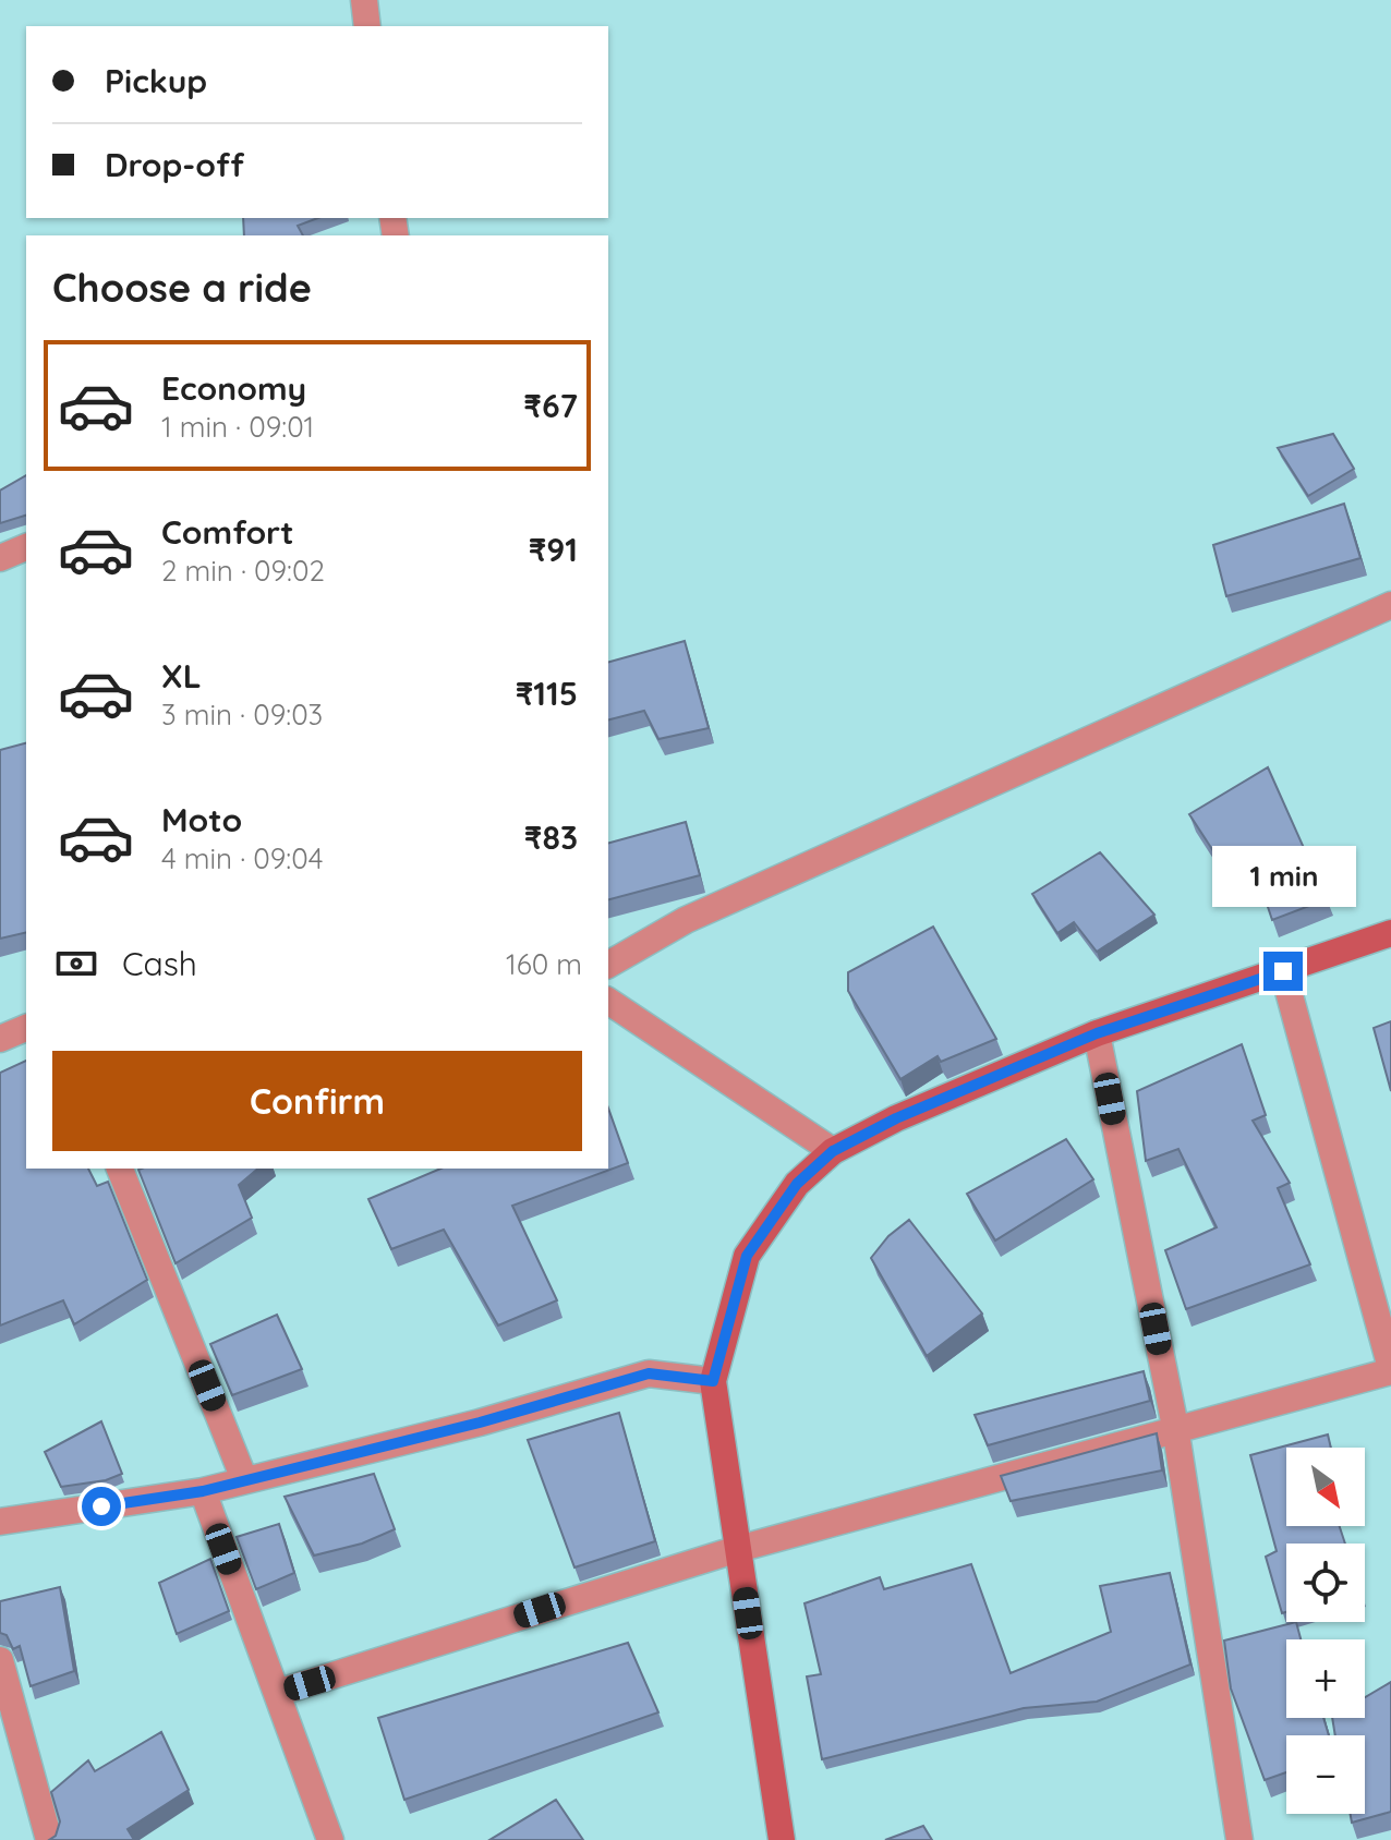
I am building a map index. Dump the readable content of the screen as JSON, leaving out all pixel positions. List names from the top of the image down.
{
  "north": "bottom right",
  "page": {
    "banner": ["Pickup", "Drop-off"],
    "heading": "Choose a ride",
    "list": [
      {
        "name": "Economy",
        "note": "1 min · 09:01",
        "value": "₹67"
      },
      {
        "name": "Comfort",
        "note": "2 min · 09:02",
        "value": "₹91"
      },
      {
        "name": "XL",
        "note": "3 min · 09:03",
        "value": "₹115"
      },
      {
        "name": "Moto",
        "note": "4 min · 09:04",
        "value": "₹83"
      }
    ],
    "bubble": "1 min",
    "pay": ["Cash", "160 m"],
    "buttons": "Confirm",
    "map_buttons": ["+", "−"]
  }
}
